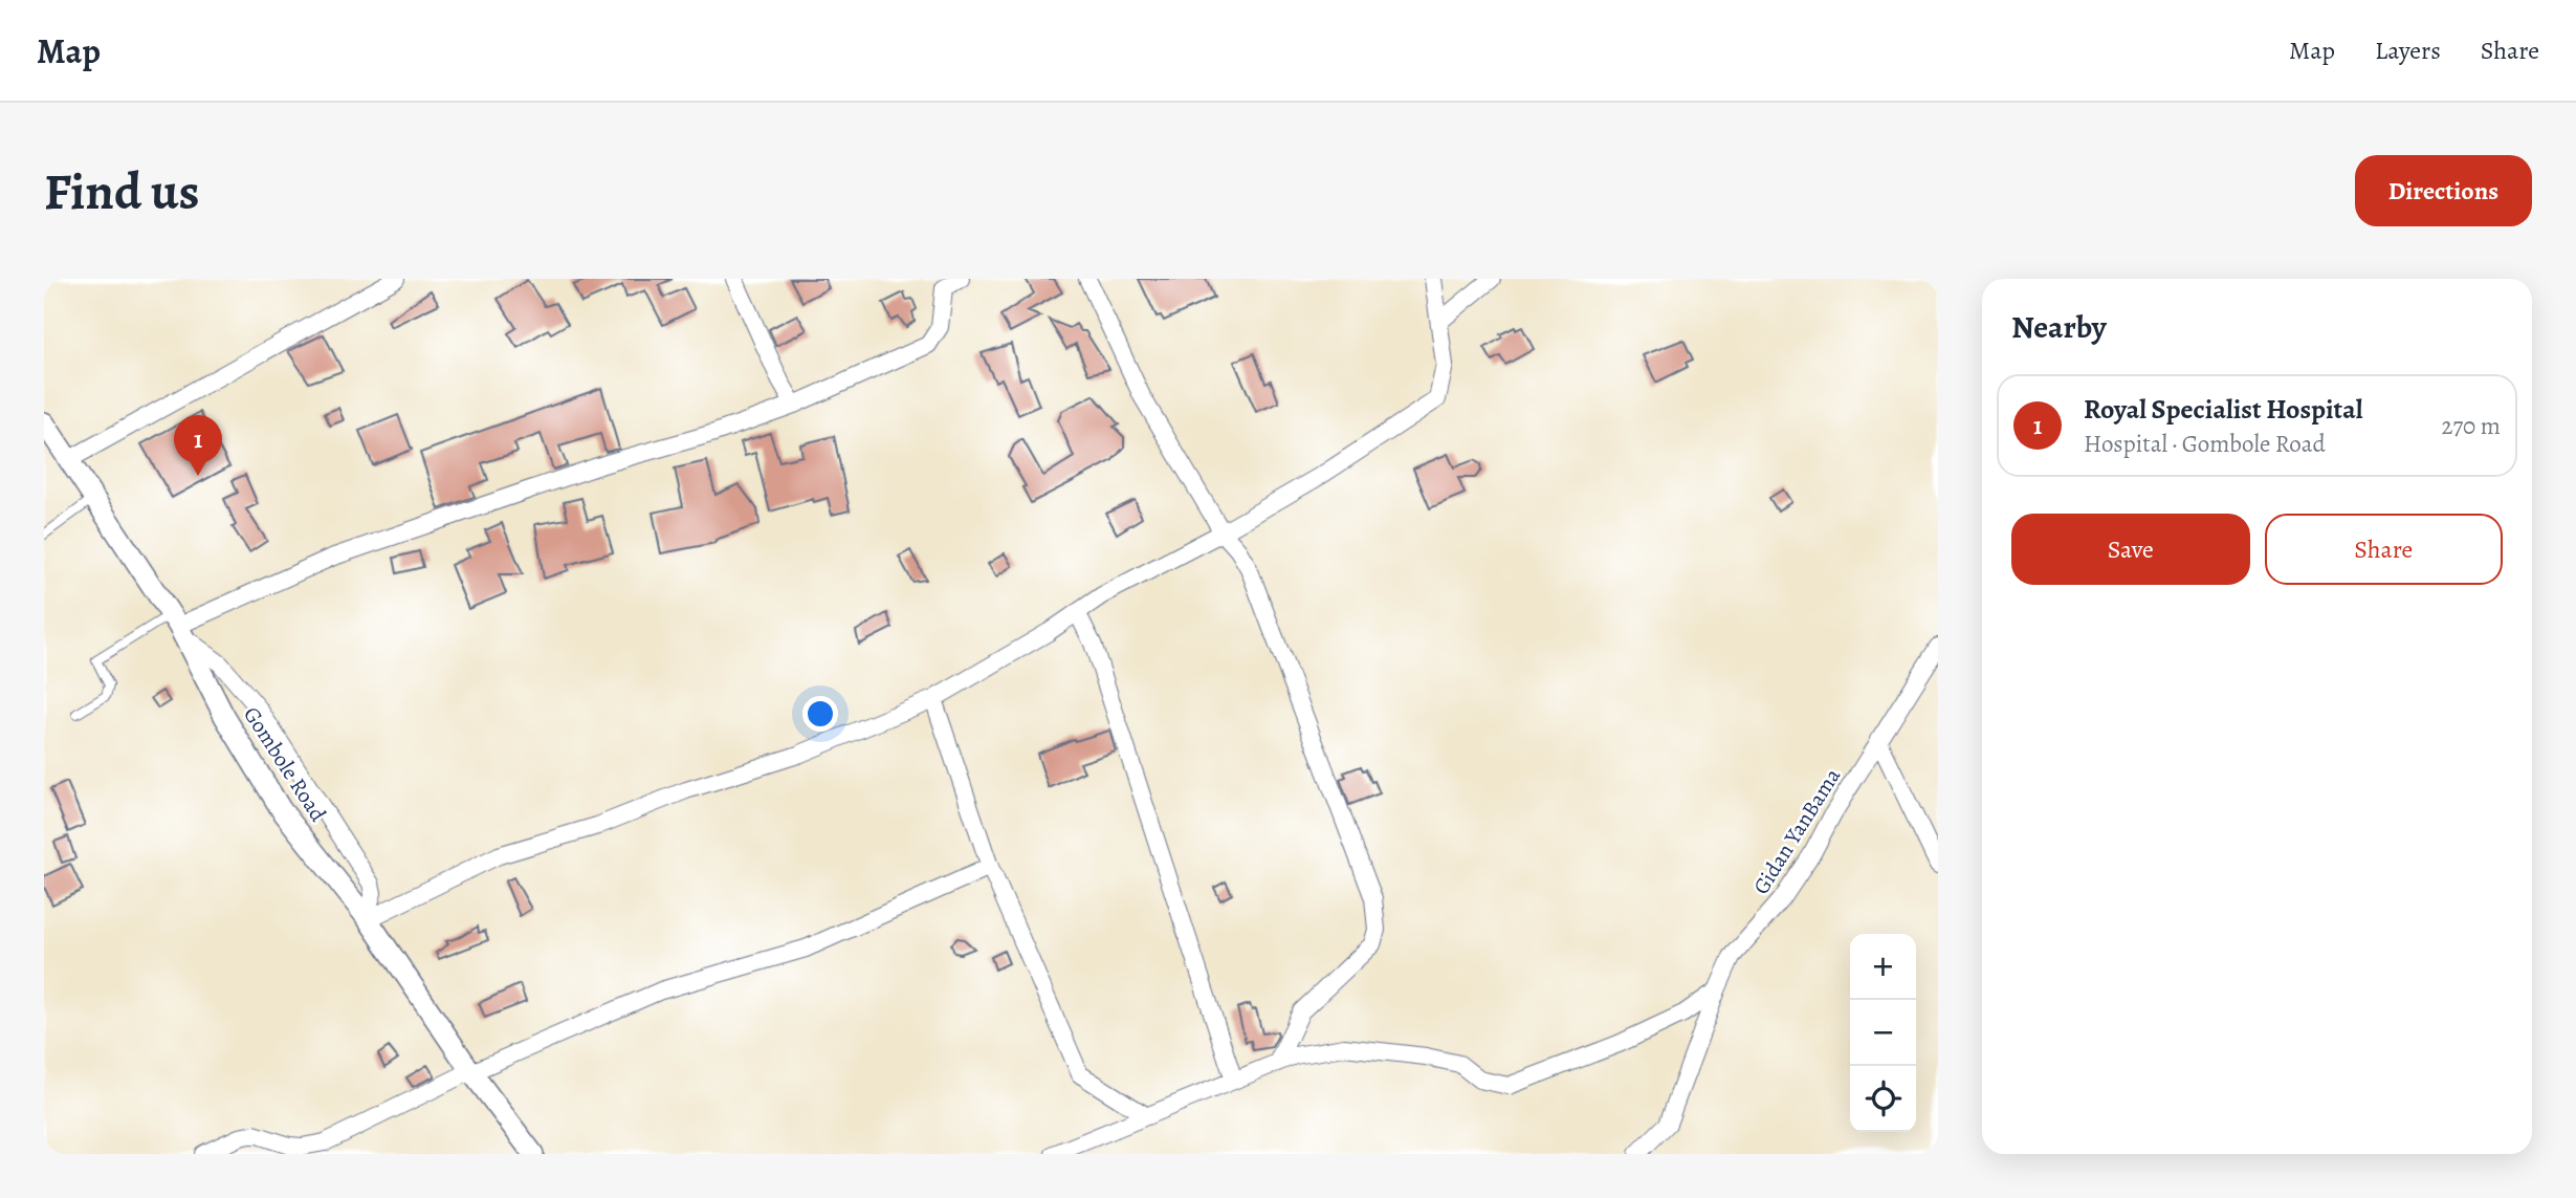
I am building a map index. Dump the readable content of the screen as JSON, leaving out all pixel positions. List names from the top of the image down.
{
  "streets": {
    "street": ["Gombole Road", "Gidan YanBama"]
  },
  "page": {
    "header": "Map",
    "nav": ["Map", "Layers", "Share"],
    "buttons": [
      "Directions",
      ["Save", "Share"]
    ],
    "title": "Find us",
    "heading": "Nearby",
    "list": [
      {
        "mark": "1",
        "name": "Royal Specialist Hospital",
        "note": "Hospital · Gombole Road",
        "value": "270 m"
      }
    ],
    "pins": "1",
    "map_buttons": ["+", "−"]
  }
}
